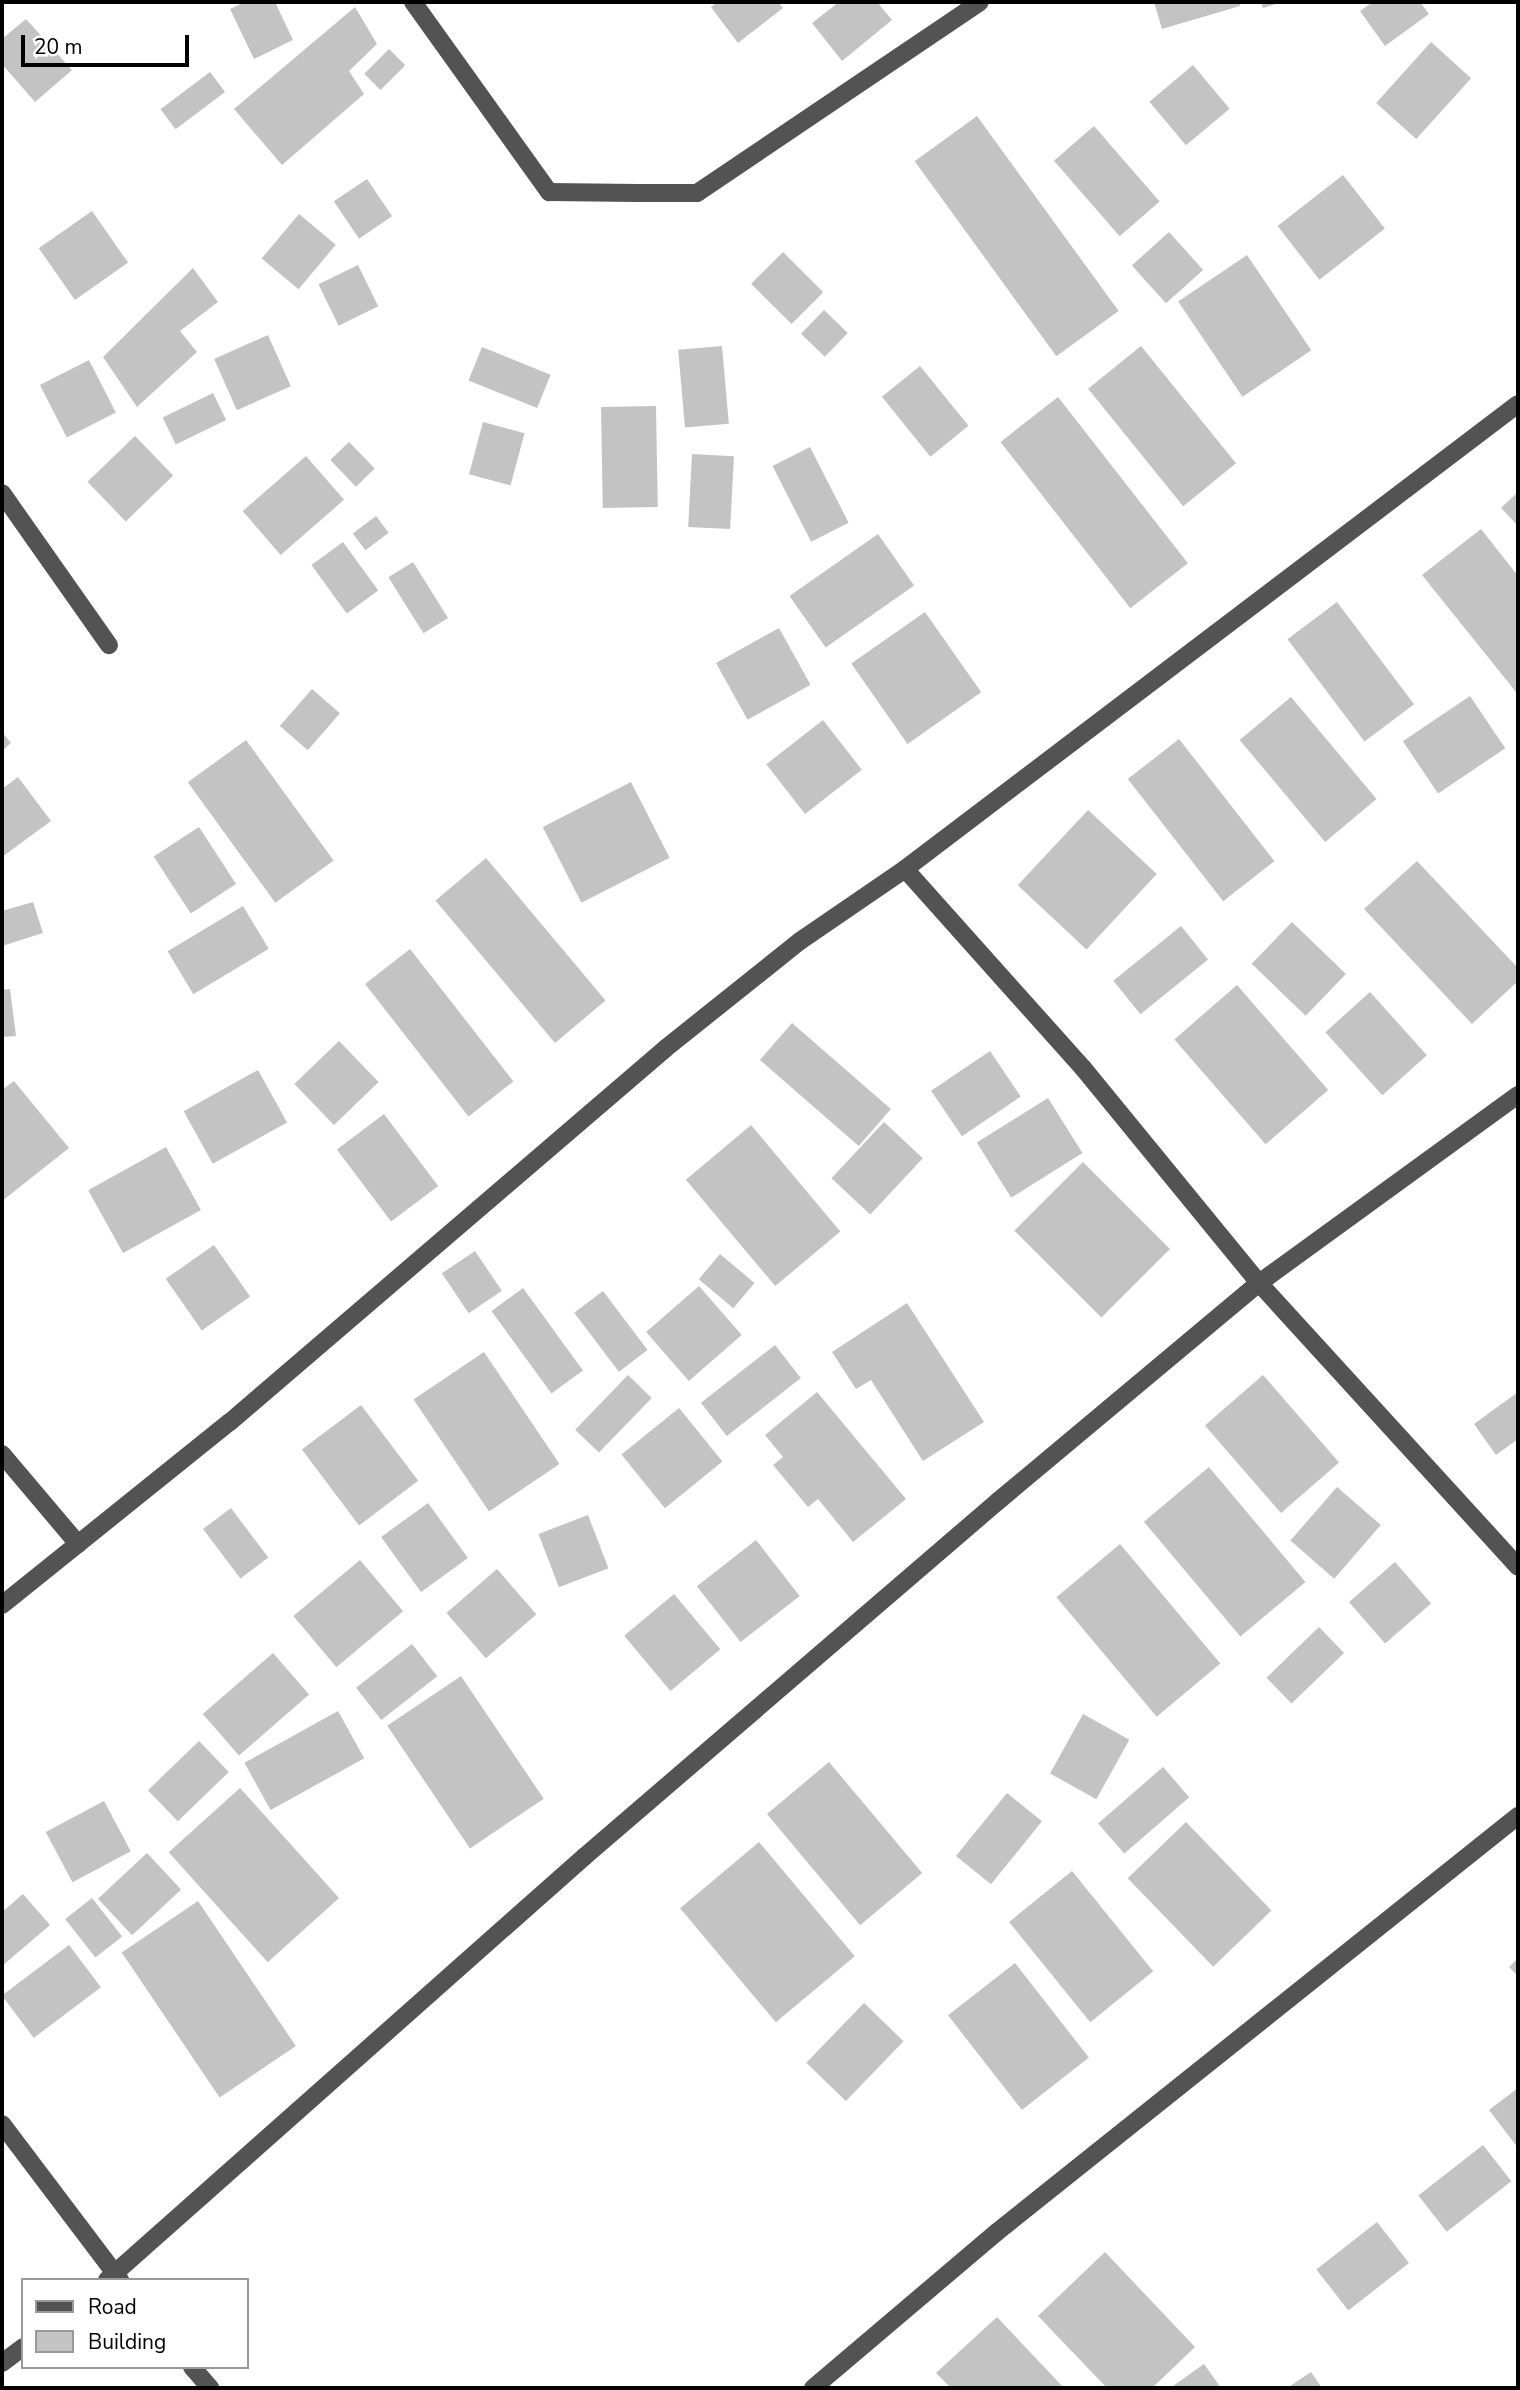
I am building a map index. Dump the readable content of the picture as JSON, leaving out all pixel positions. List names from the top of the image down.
{
  "legend": ["Road", "Building"],
  "scale_bar": "20 m"
}
